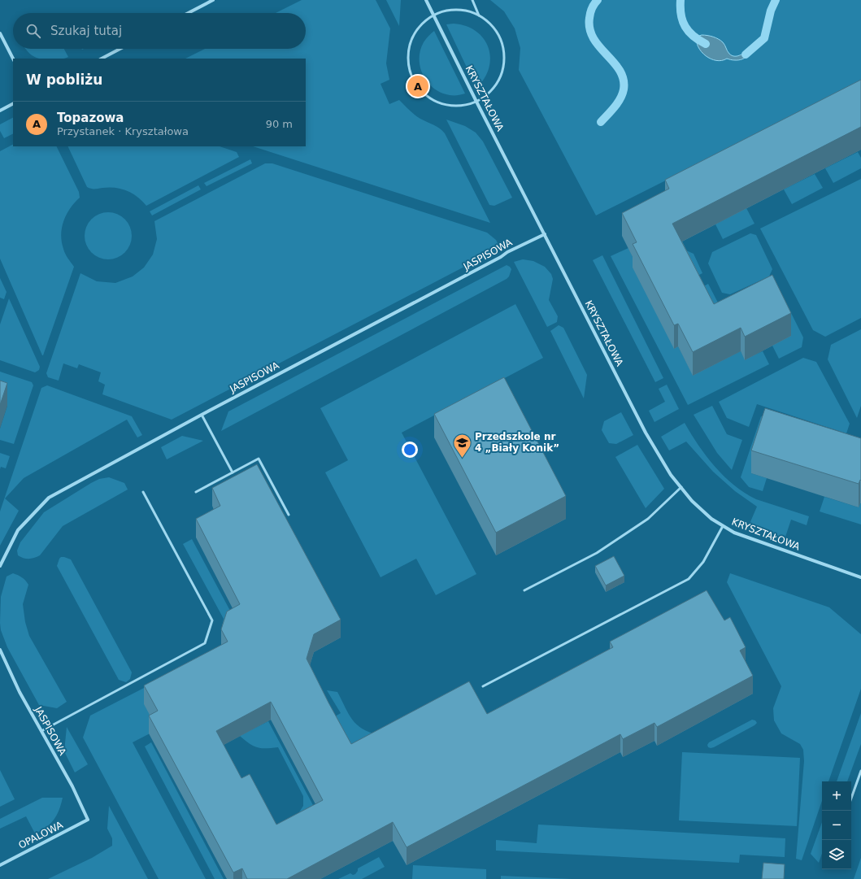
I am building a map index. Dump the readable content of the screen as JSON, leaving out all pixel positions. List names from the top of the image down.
{
  "streets": {
    "street": ["KRYSZTAŁOWA", "JASPISOWA", "OPALOWA"]
  },
  "crossings": [
    ["KRYSZTAŁOWA", "JASPISOWA"],
    ["JASPISOWA", "OPALOWA"]
  ],
  "places": {
    "school or university": ["Przedszkole nr 4 „Biały Konik”"]
  },
  "page": {
    "search": "Szukaj tutaj",
    "heading": "W pobliżu",
    "pins": "A",
    "list": [
      {
        "mark": "A",
        "name": "Topazowa",
        "note": "Przystanek · Kryształowa",
        "value": "90 m"
      }
    ],
    "map_buttons": ["+", "−"]
  }
}
